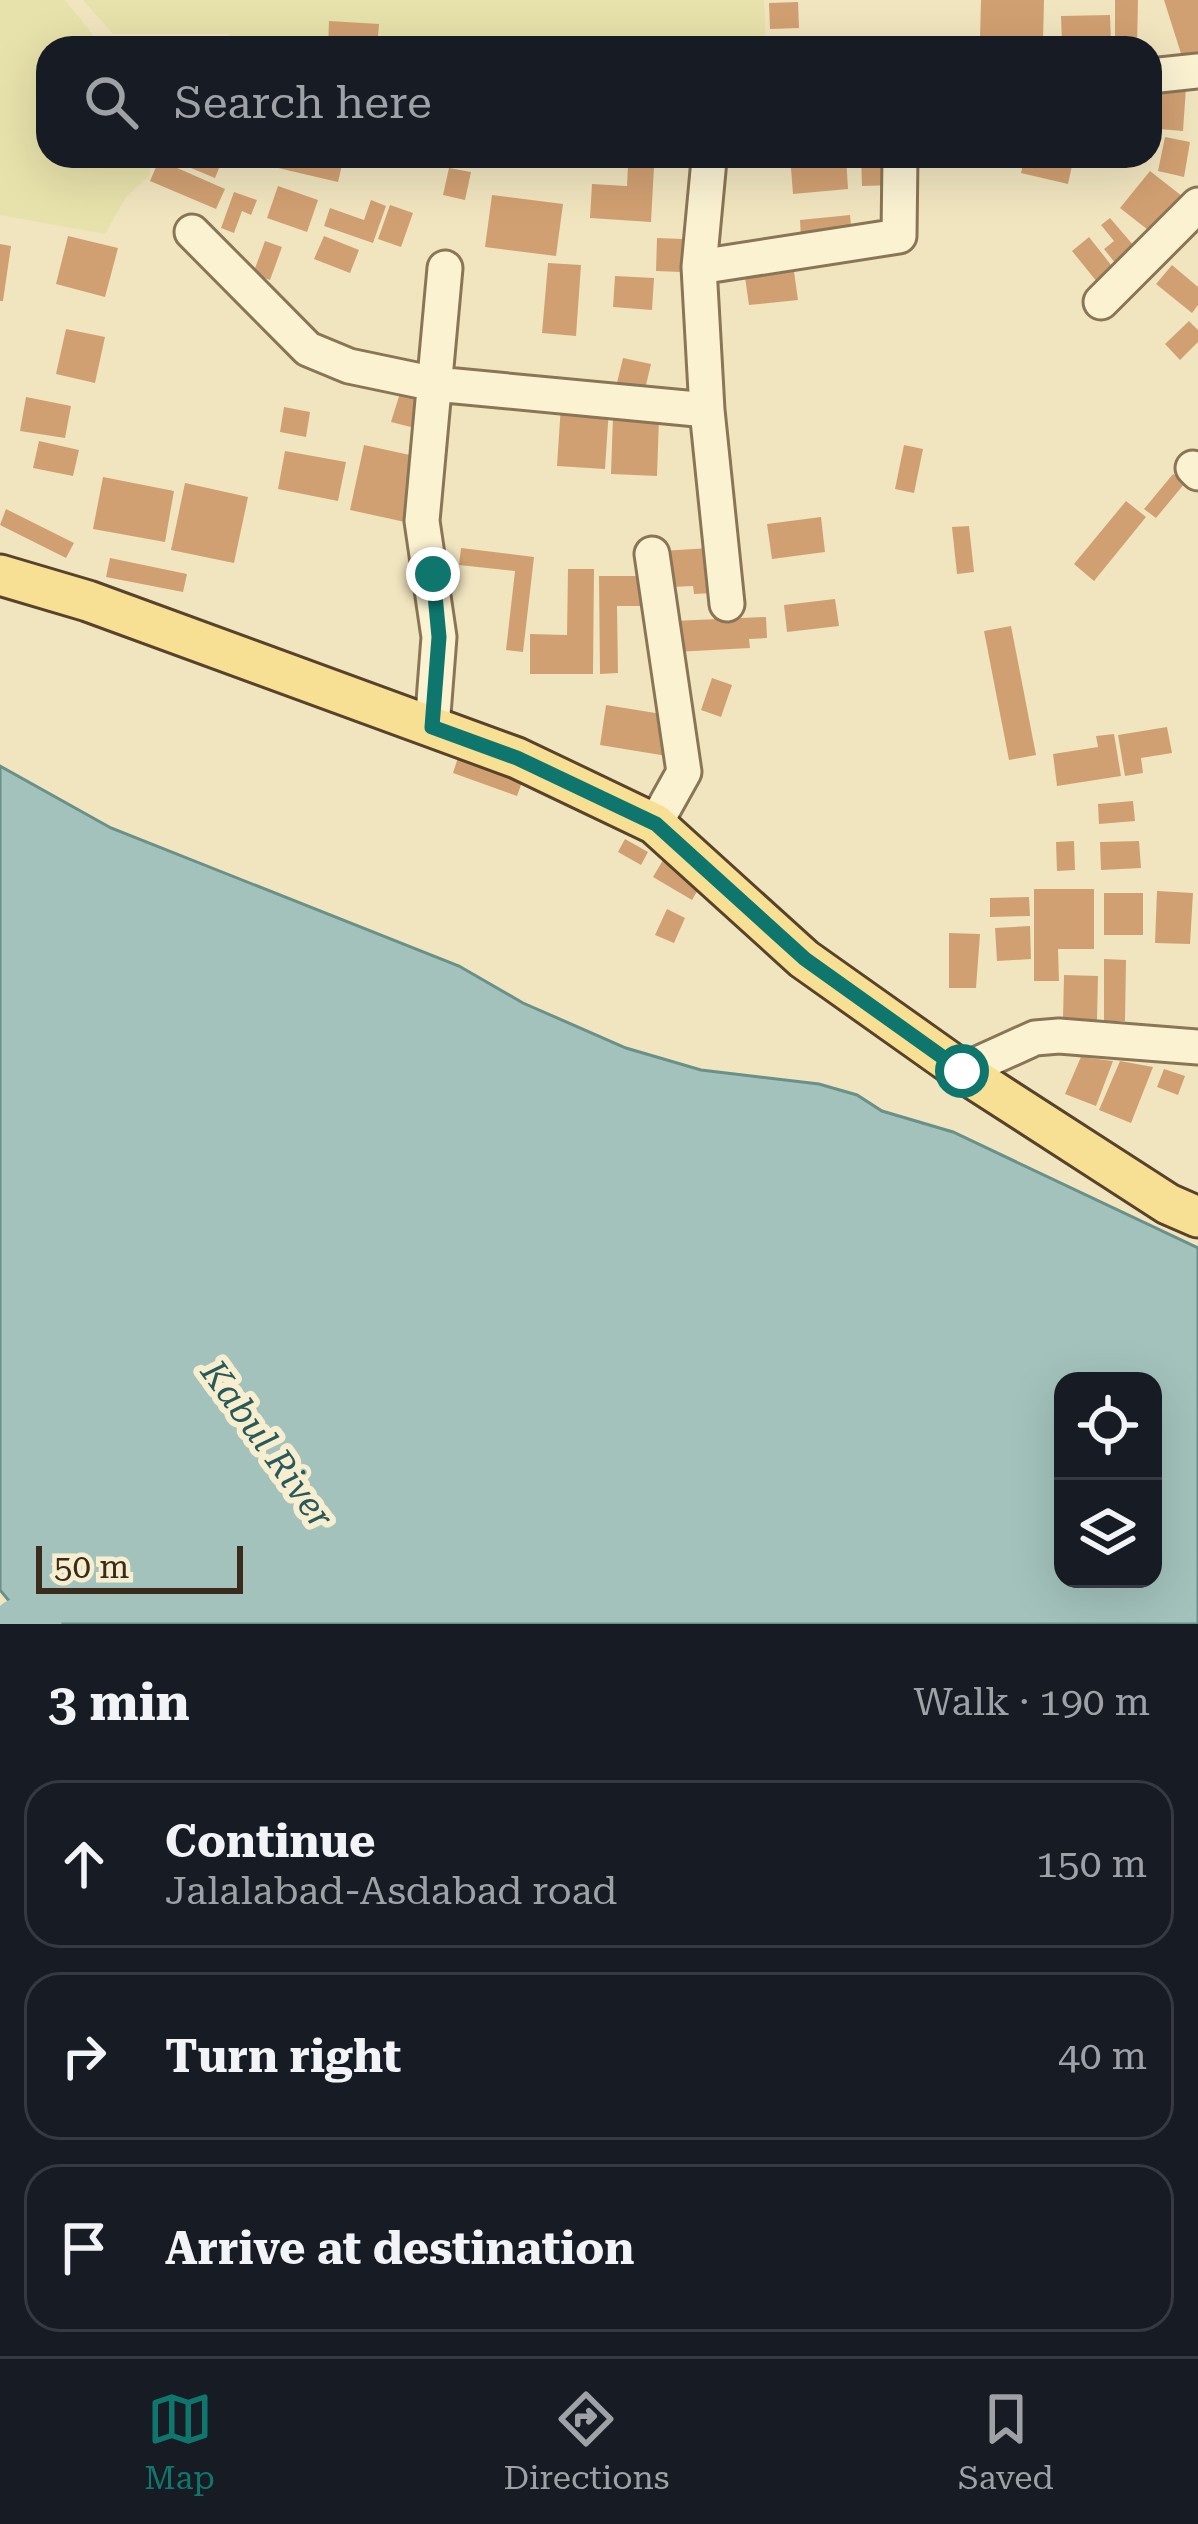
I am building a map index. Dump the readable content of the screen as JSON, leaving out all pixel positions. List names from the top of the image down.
{
  "water": ["Kabul River"],
  "scale_bar": "50 m",
  "page": {
    "search": "Search here",
    "scale": "50 m",
    "heading": ["3 min", "Walk · 190 m"],
    "list": [
      ["Continue", "Jalalabad-Asdabad road", "150 m"],
      ["Turn right", "40 m"],
      "Arrive at destination"
    ],
    "nav": ["Map", "Directions", "Saved"]
  }
}
